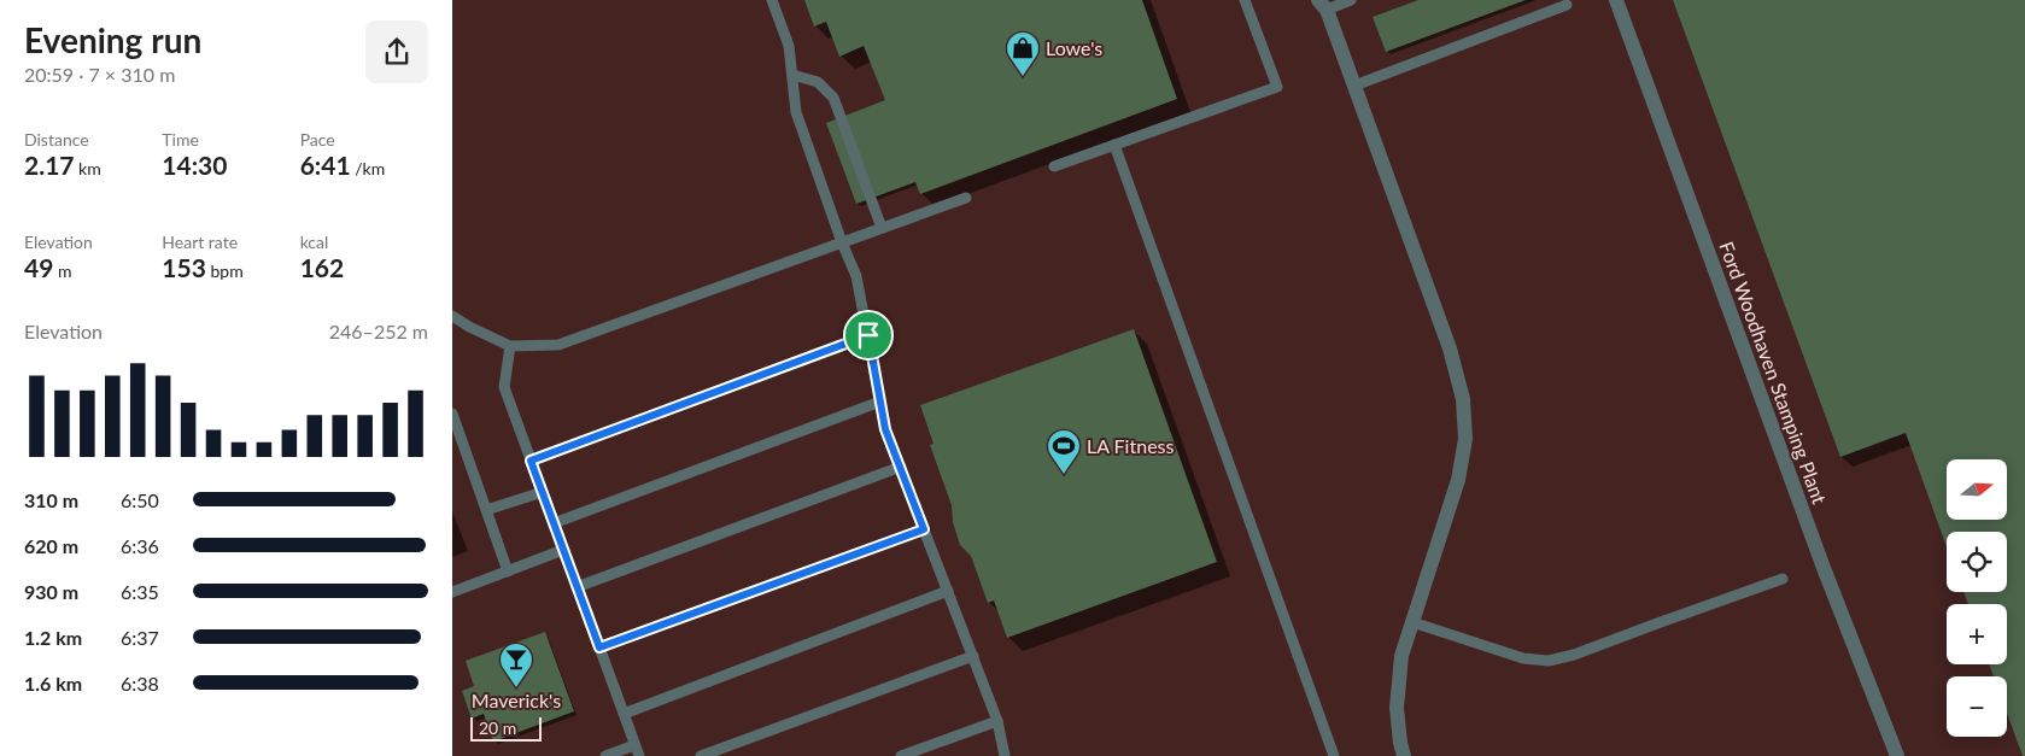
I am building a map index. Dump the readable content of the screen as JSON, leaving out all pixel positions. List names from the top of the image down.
{
  "streets": {
    "street": ["Ford Woodhaven Stamping Plant"]
  },
  "places": {
    "shop": ["Lowe's"],
    "sports": ["LA Fitness"],
    "bar": ["Maverick's"]
  },
  "scale_bar": "20 m",
  "north": "right",
  "page": {
    "heading": ["Evening run", "20:59 · 7 × 310 m"],
    "stats": [
      ["Distance", "2.17 km"],
      ["Time", "14:30"],
      ["Pace", "6:41 /km"],
      ["Elevation", "49 m"],
      ["Heart rate", "153 bpm"],
      ["kcal", "162"]
    ],
    "chart": ["Elevation", "246–252 m"],
    "map_buttons": ["+", "−"],
    "list": [
      {
        "name": "310 m",
        "note": "6:50"
      },
      {
        "name": "620 m",
        "note": "6:36"
      },
      {
        "name": "930 m",
        "note": "6:35"
      },
      {
        "name": "1.2 km",
        "note": "6:37"
      },
      {
        "name": "1.6 km",
        "note": "6:38"
      }
    ],
    "scale": "20 m"
  }
}
